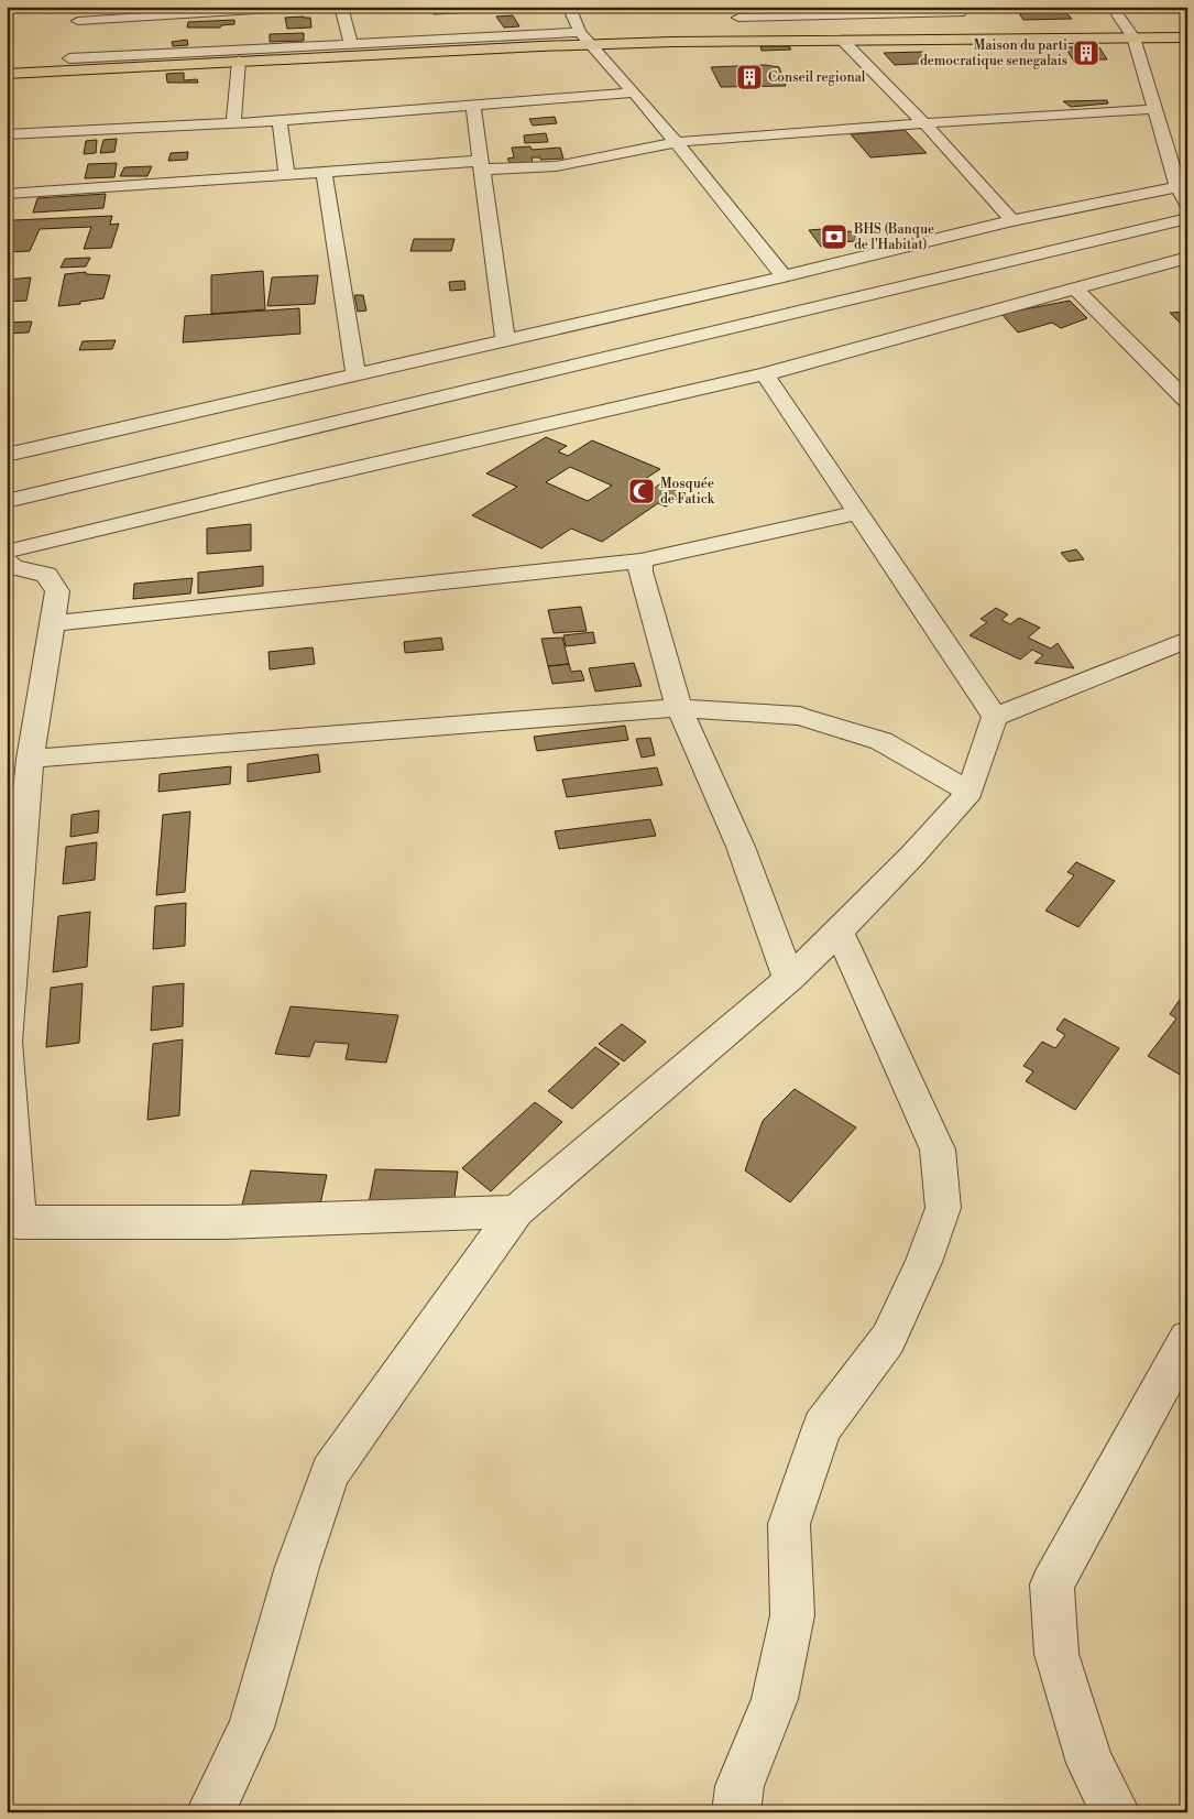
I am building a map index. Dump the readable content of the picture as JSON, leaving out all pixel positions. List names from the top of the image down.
{
  "places": {
    "building": ["Maison du parti democratique senegalais", "Conseil regional"],
    "bank": ["BHS (Banque de l'Habitat)"],
    "mosque": ["Mosquée de Fatick"]
  }
}
